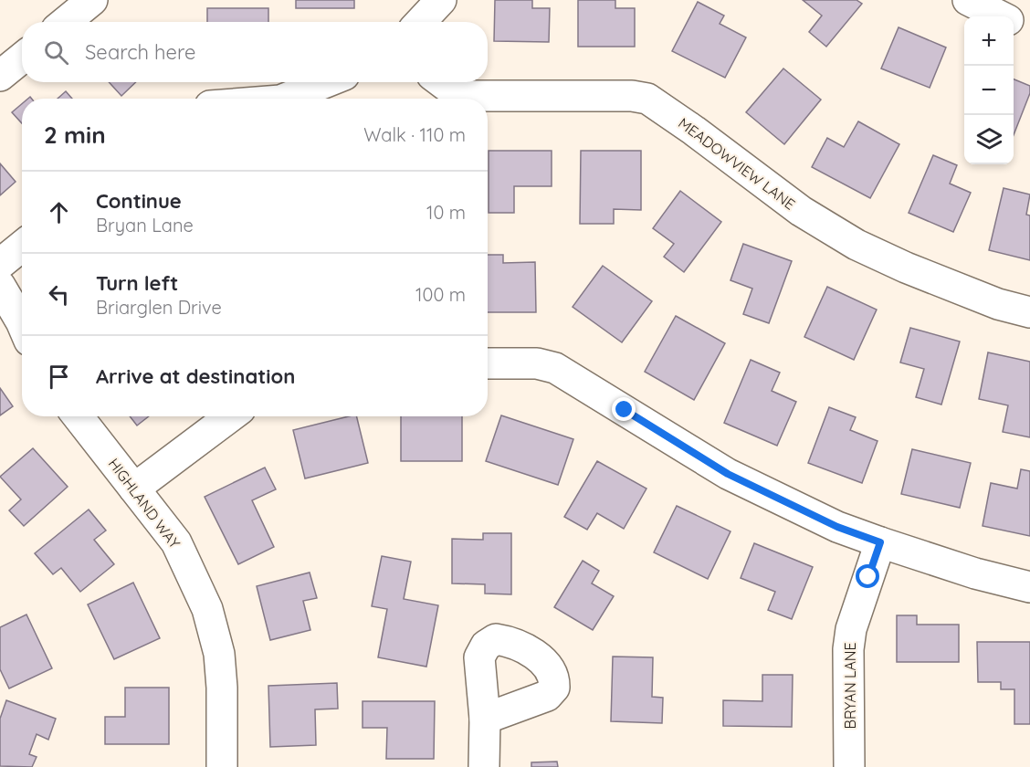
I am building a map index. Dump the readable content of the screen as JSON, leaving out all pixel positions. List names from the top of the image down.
{
  "streets": {
    "street": ["MEADOWVIEW LANE", "HIGHLAND WAY", "BRYAN LANE"]
  },
  "page": {
    "map_buttons": ["+", "−"],
    "search": "Search here",
    "heading": ["2 min", "Walk · 110 m"],
    "list": [
      ["Continue", "Bryan Lane", "10 m"],
      ["Turn left", "Briarglen Drive", "100 m"],
      "Arrive at destination"
    ]
  }
}
